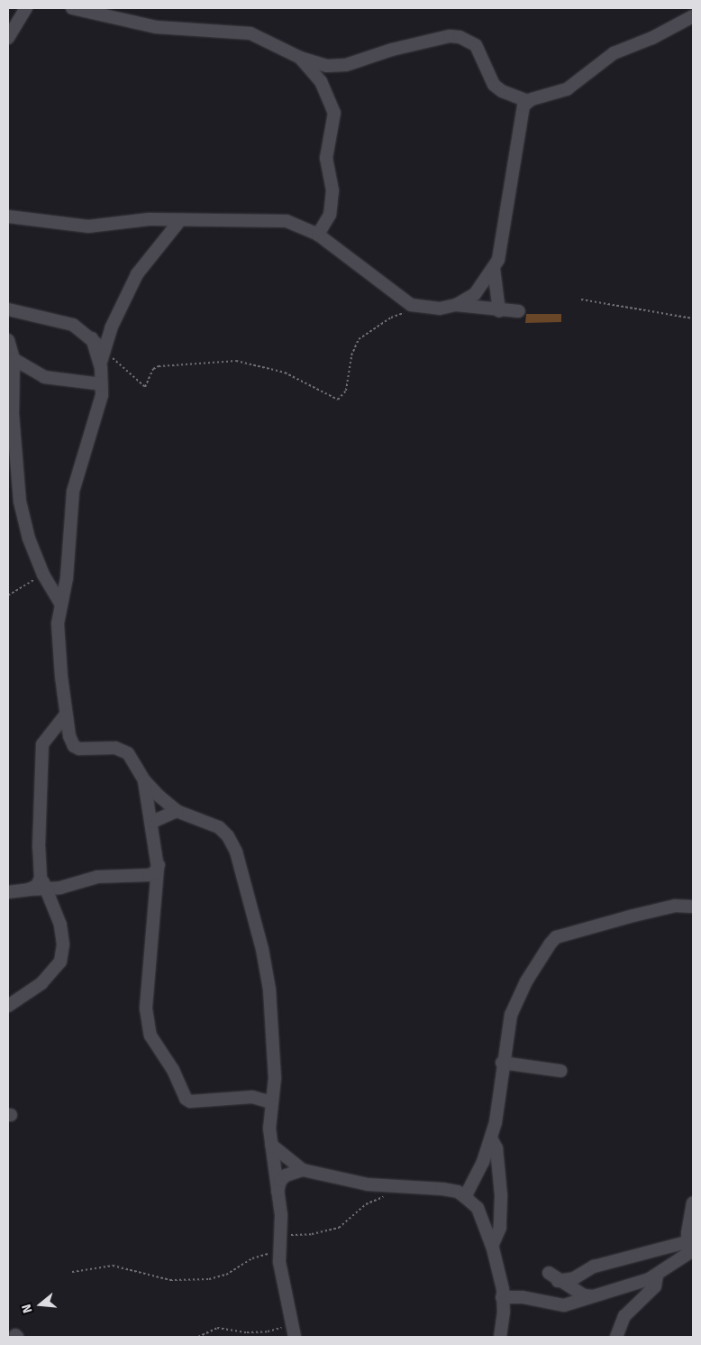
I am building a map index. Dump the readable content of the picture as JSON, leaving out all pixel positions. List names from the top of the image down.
{
  "north": "left"
}
